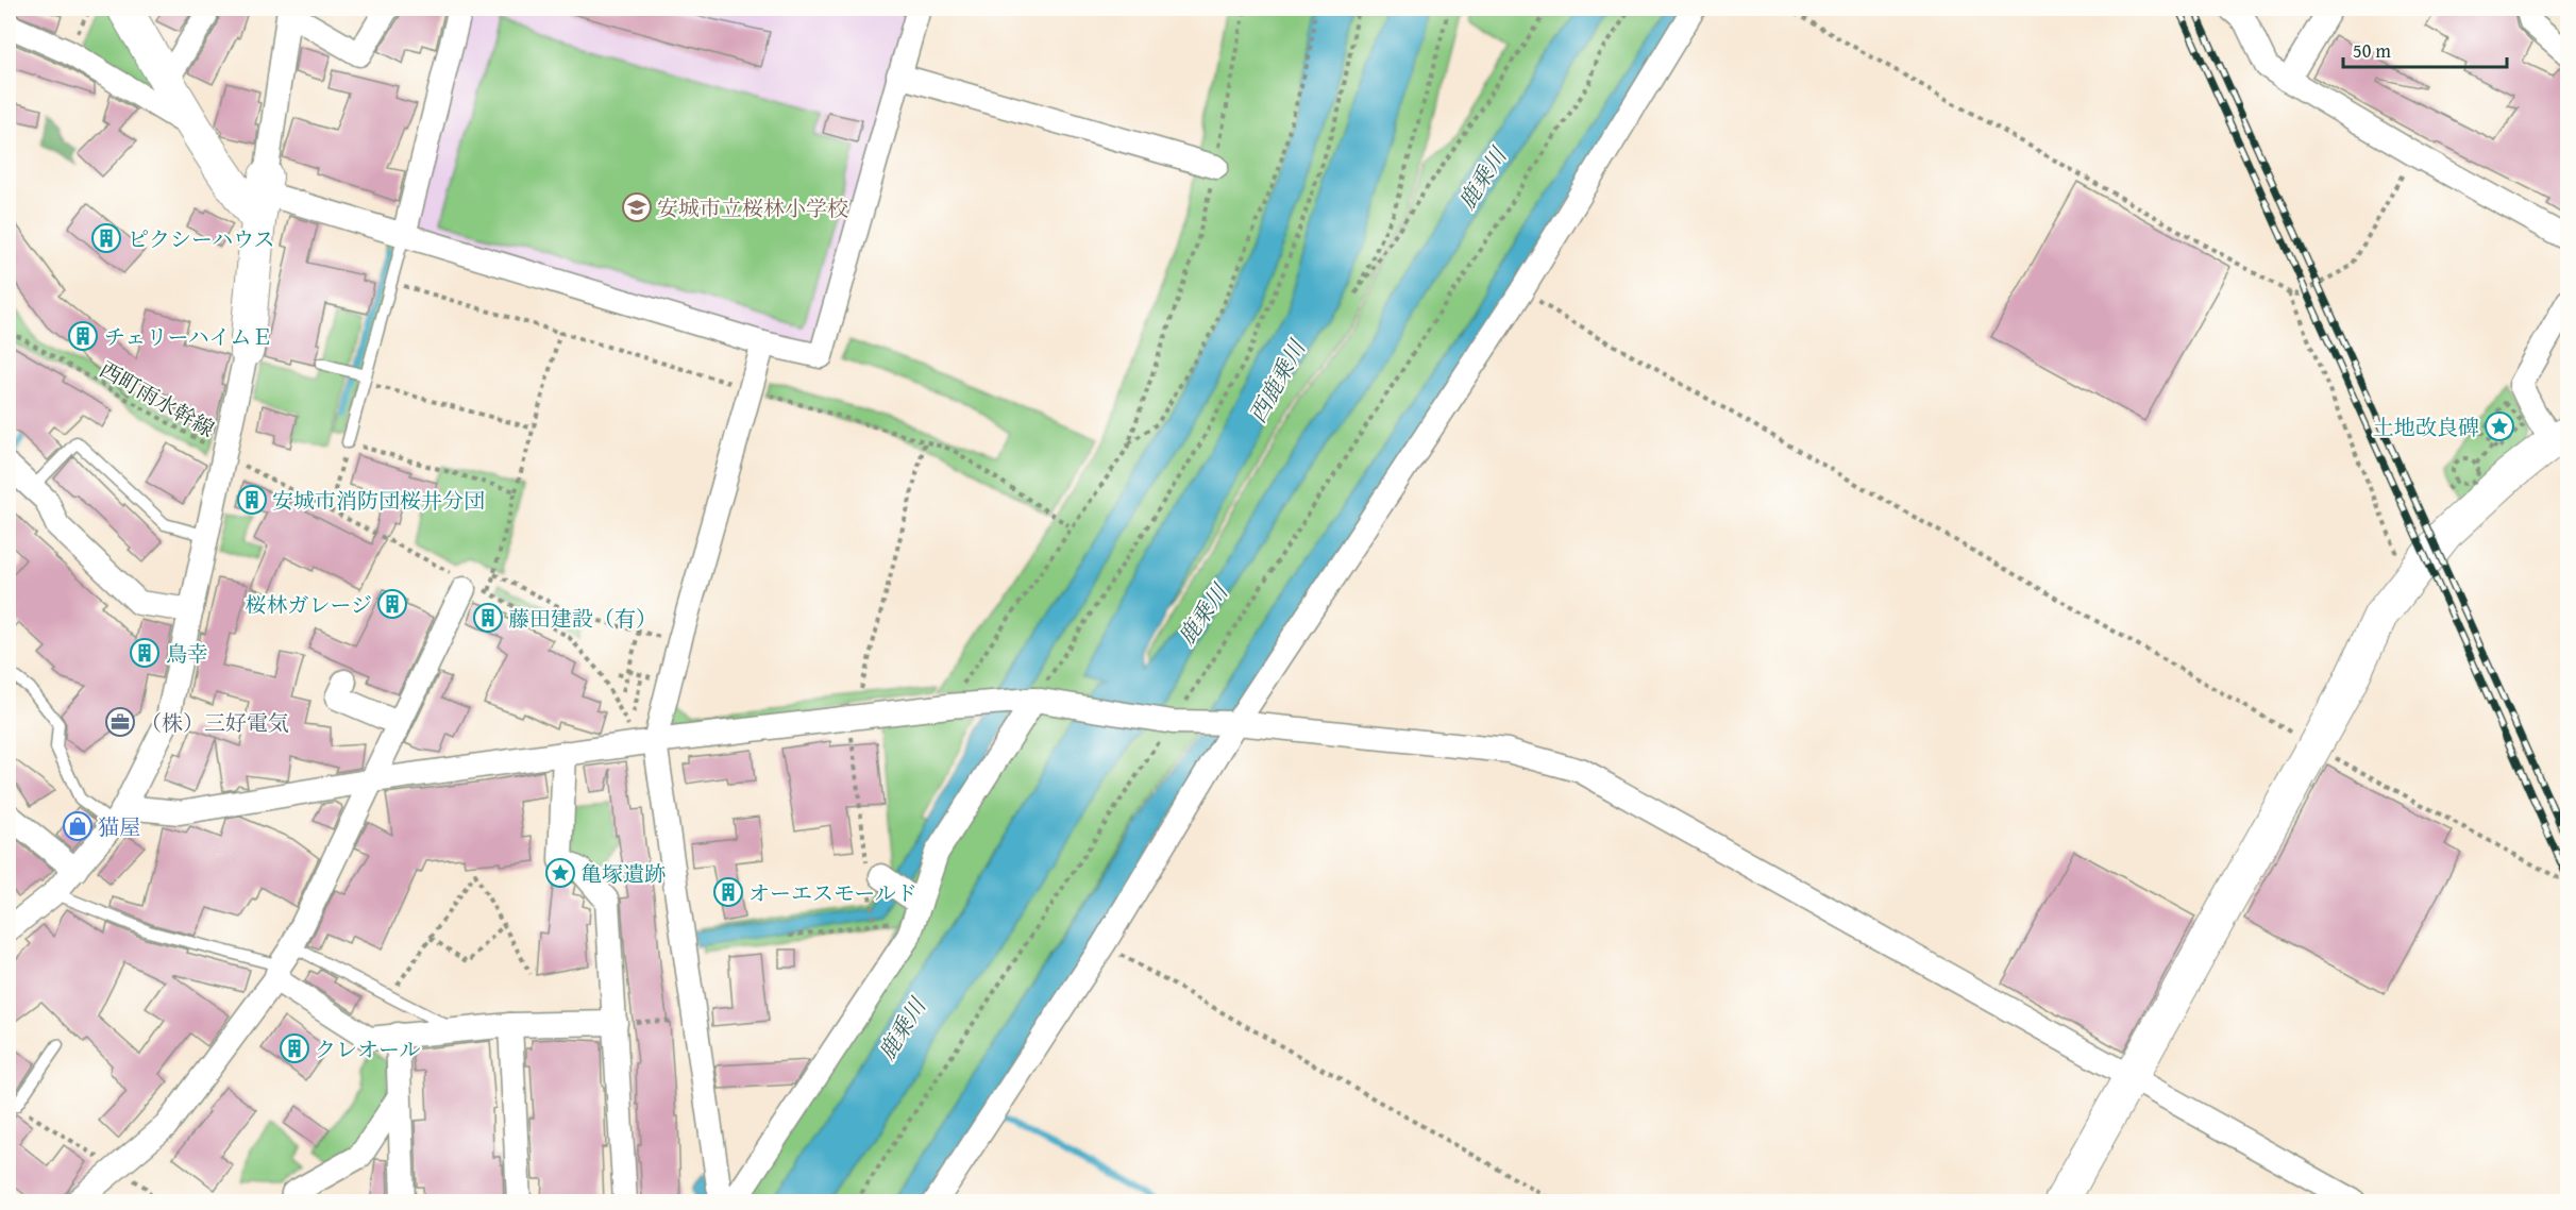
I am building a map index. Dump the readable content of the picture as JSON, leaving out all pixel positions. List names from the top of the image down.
{
  "streets": {
    "path": ["西町雨水幹線"]
  },
  "water": ["鹿乗川", "西鹿乗川"],
  "places": {
    "school or university": ["安城市立桜林小学校"],
    "building": [
      "ピクシーハウス",
      "チェリーハイムＥ",
      "安城市消防団桜井分団",
      "桜林ガレージ",
      "藤田建設（有）",
      "鳥幸",
      "オーエスモールド",
      "クレオール"
    ],
    "place": ["土地改良碑", "亀塚遺跡"],
    "office": ["（株）三好電気"],
    "shop": ["猫屋"]
  },
  "scale_bar": "50 m"
}
